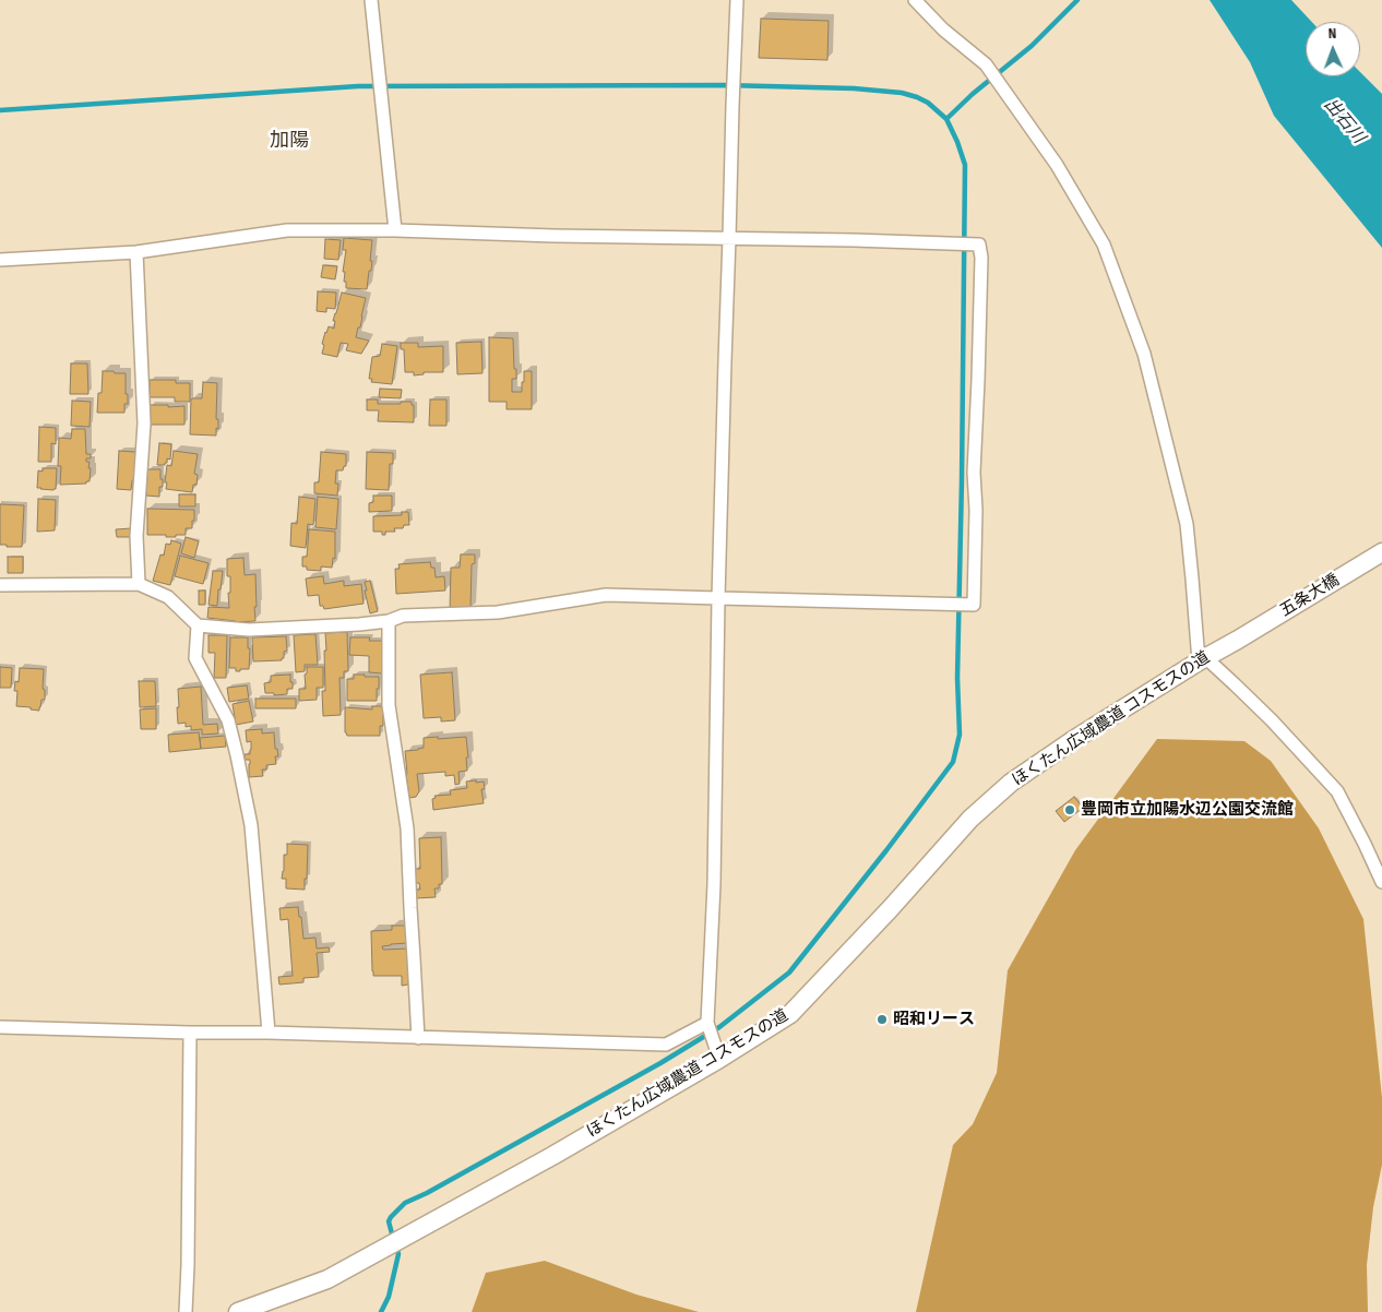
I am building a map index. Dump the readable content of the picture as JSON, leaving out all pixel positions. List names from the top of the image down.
{
  "streets": {
    "street": ["五条大橋", "ほくたん広域農道 コスモスの道"]
  },
  "crossings": [
    ["五条大橋", "ほくたん広域農道 コスモスの道"]
  ],
  "districts": ["加陽"],
  "water": ["出石川"],
  "places": ["豊岡市立加陽水辺公園交流館", "昭和リース"],
  "north": "top"
}
